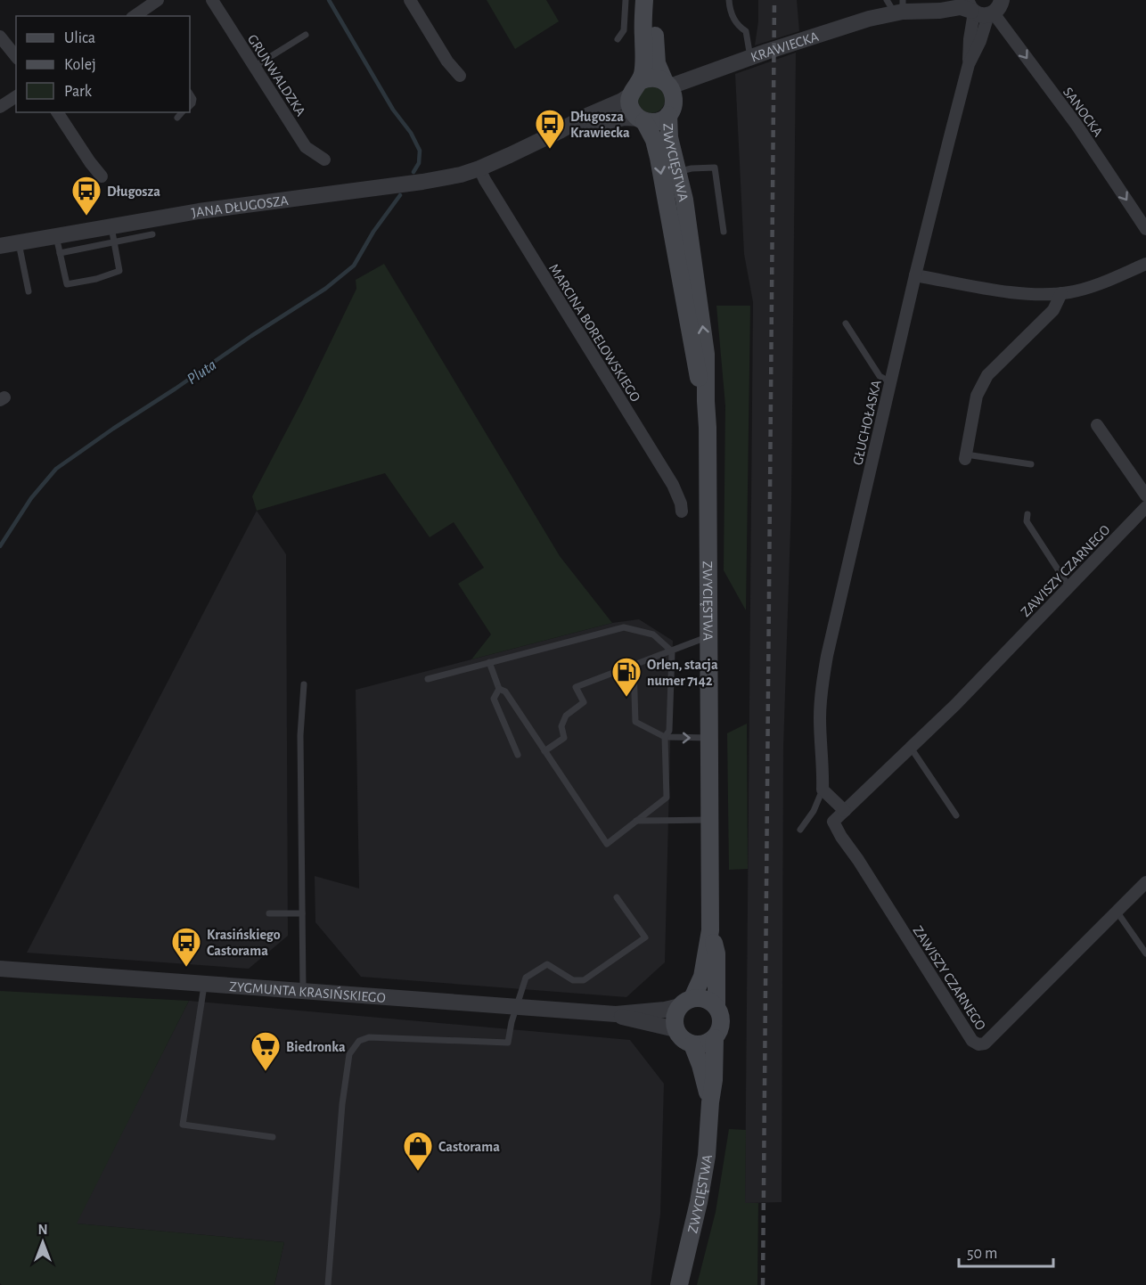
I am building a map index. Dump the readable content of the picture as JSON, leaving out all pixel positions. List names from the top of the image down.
{
  "streets": {
    "main road": ["ZWYCIĘSTWA"],
    "street": [
      "KRAWIECKA",
      "GRUNWALDZKA",
      "SANOCKA",
      "JANA DŁUGOSZA",
      "MARCINA BORELOWSKIEGO",
      "GŁUCHOŁASKA",
      "ZAWISZY CZARNEGO",
      "ZYGMUNTA KRASIŃSKIEGO"
    ]
  },
  "crossings": [
    ["KRAWIECKA", "SANOCKA"],
    ["KRAWIECKA", "ZWYCIĘSTWA"],
    ["KRAWIECKA", "GŁUCHOŁASKA"],
    ["SANOCKA", "GŁUCHOŁASKA"],
    ["ZWYCIĘSTWA", "ZYGMUNTA KRASIŃSKIEGO"],
    ["JANA DŁUGOSZA", "MARCINA BORELOWSKIEGO"]
  ],
  "one_way": ["SANOCKA"],
  "water": ["Pluta"],
  "places": {
    "bus stop": ["Długosza Krawiecka", "Długosza", "Krasińskiego Castorama"],
    "fuel station": ["Orlen, stacja numer 7142"],
    "supermarket": ["Biedronka"],
    "shop": ["Castorama"]
  },
  "legend": ["Ulica", "Kolej", "Park"],
  "scale_bar": "50 m",
  "north": "top"
}
